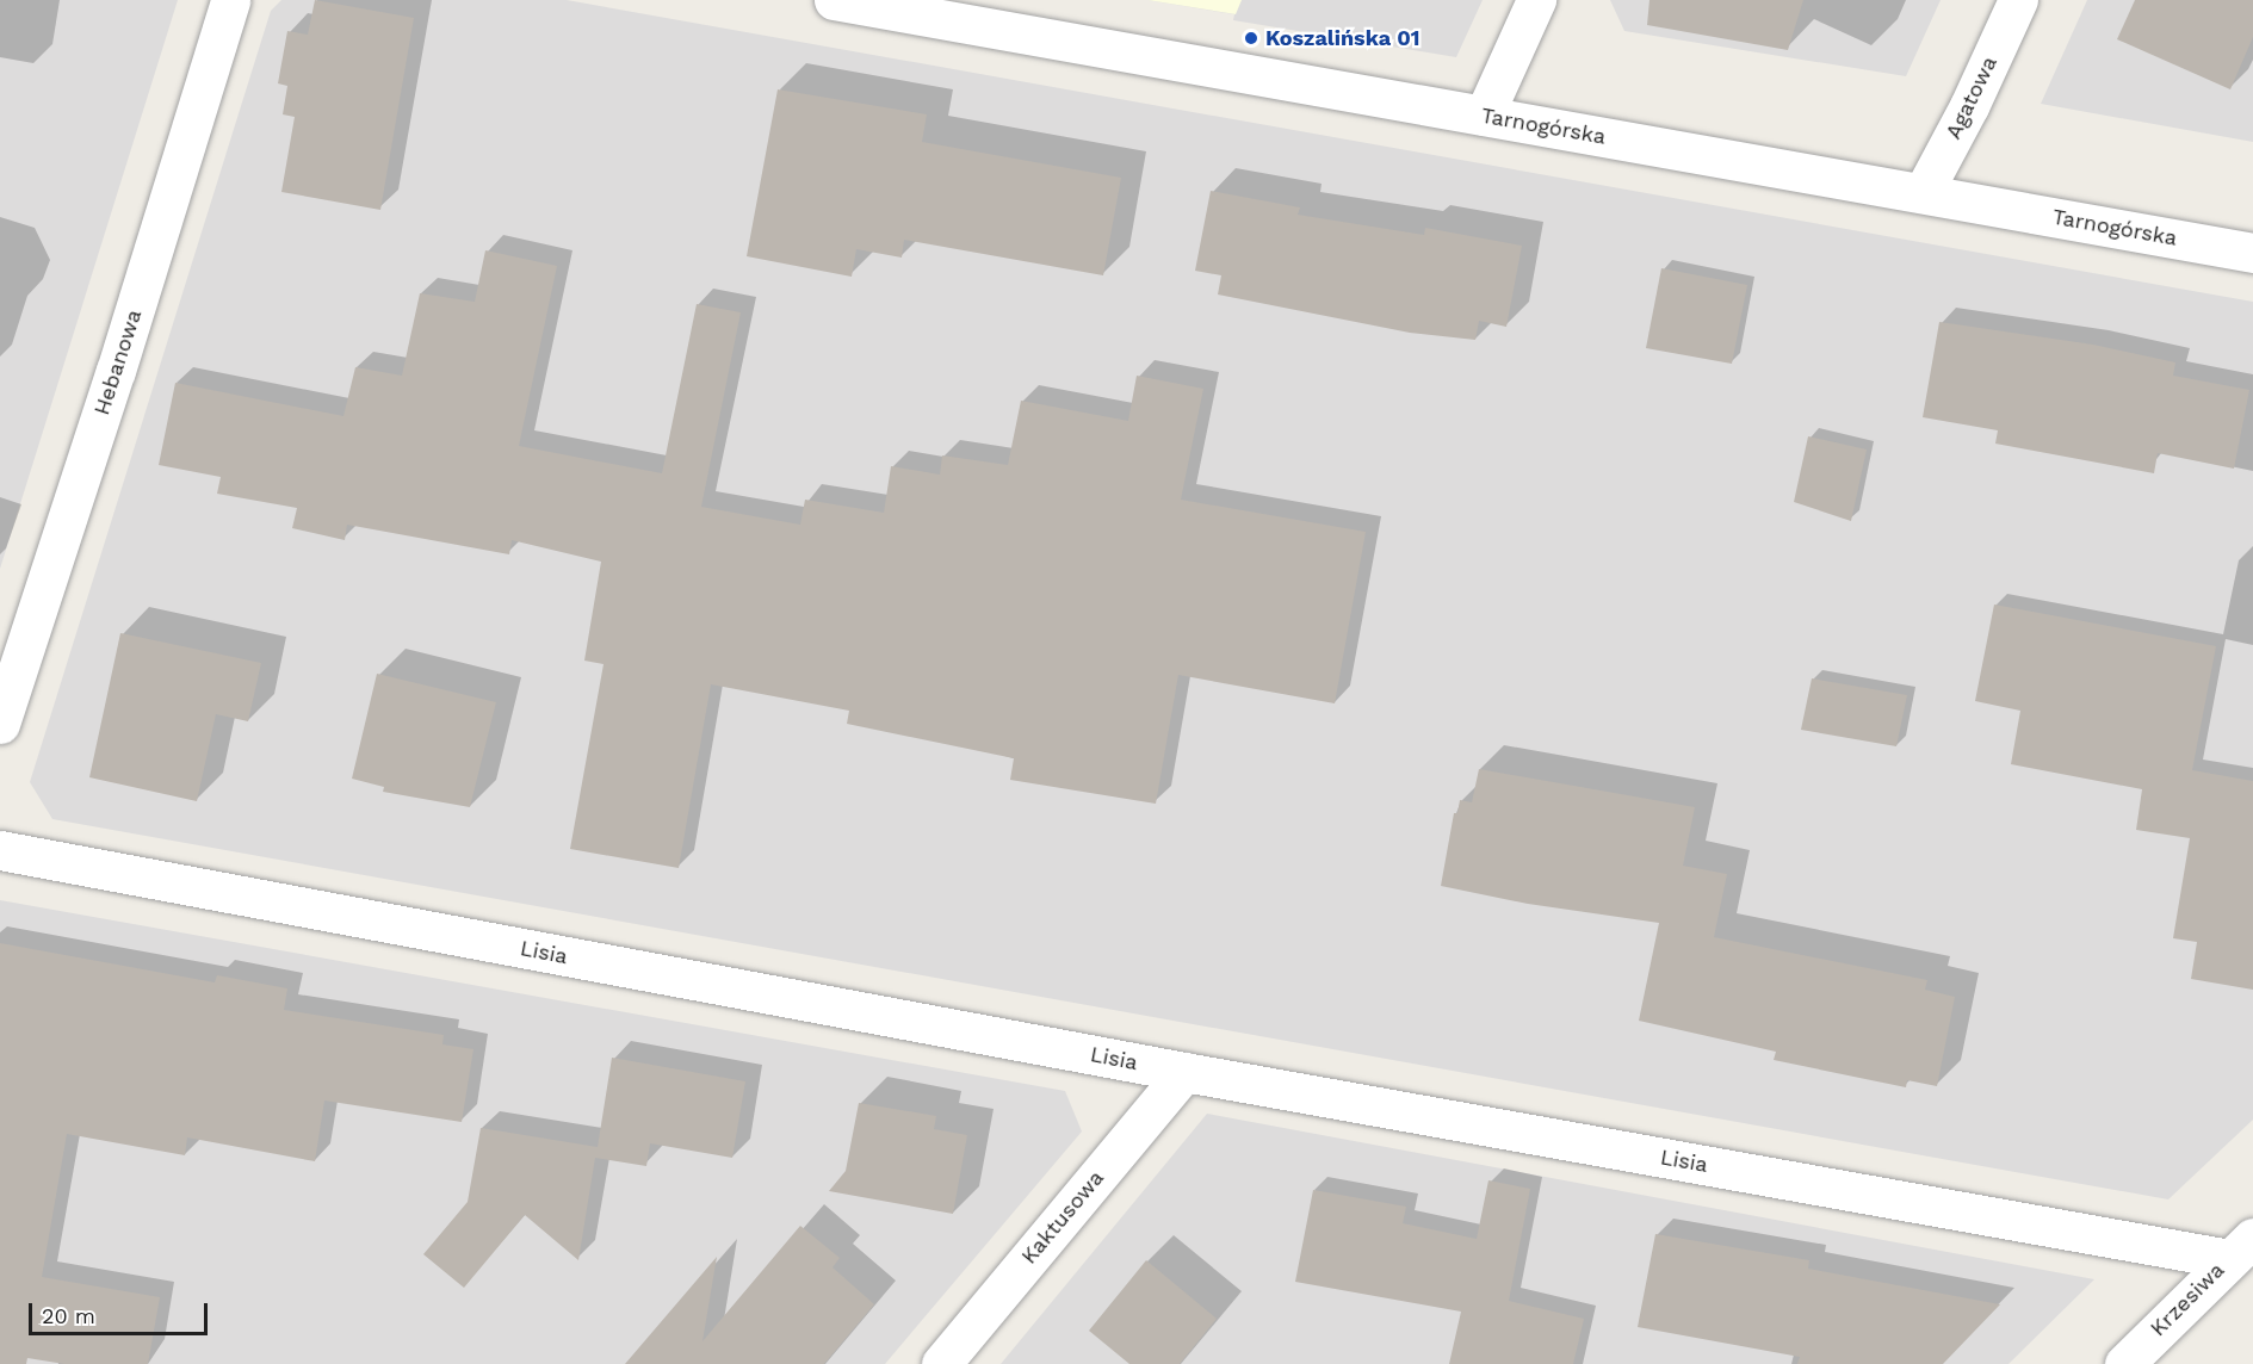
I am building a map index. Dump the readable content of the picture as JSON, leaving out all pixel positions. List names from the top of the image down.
{
  "streets": {
    "street": [
      "Agatowa",
      "Tarnogórska",
      "Hebanowa",
      "Lisia",
      "Kaktusowa",
      "Krzesiwa"
    ]
  },
  "crossings": [
    ["Agatowa", "Tarnogórska"],
    ["Lisia", "Kaktusowa"],
    ["Lisia", "Krzesiwa"]
  ],
  "places": ["Koszalińska 01"],
  "scale_bar": "20 m"
}
